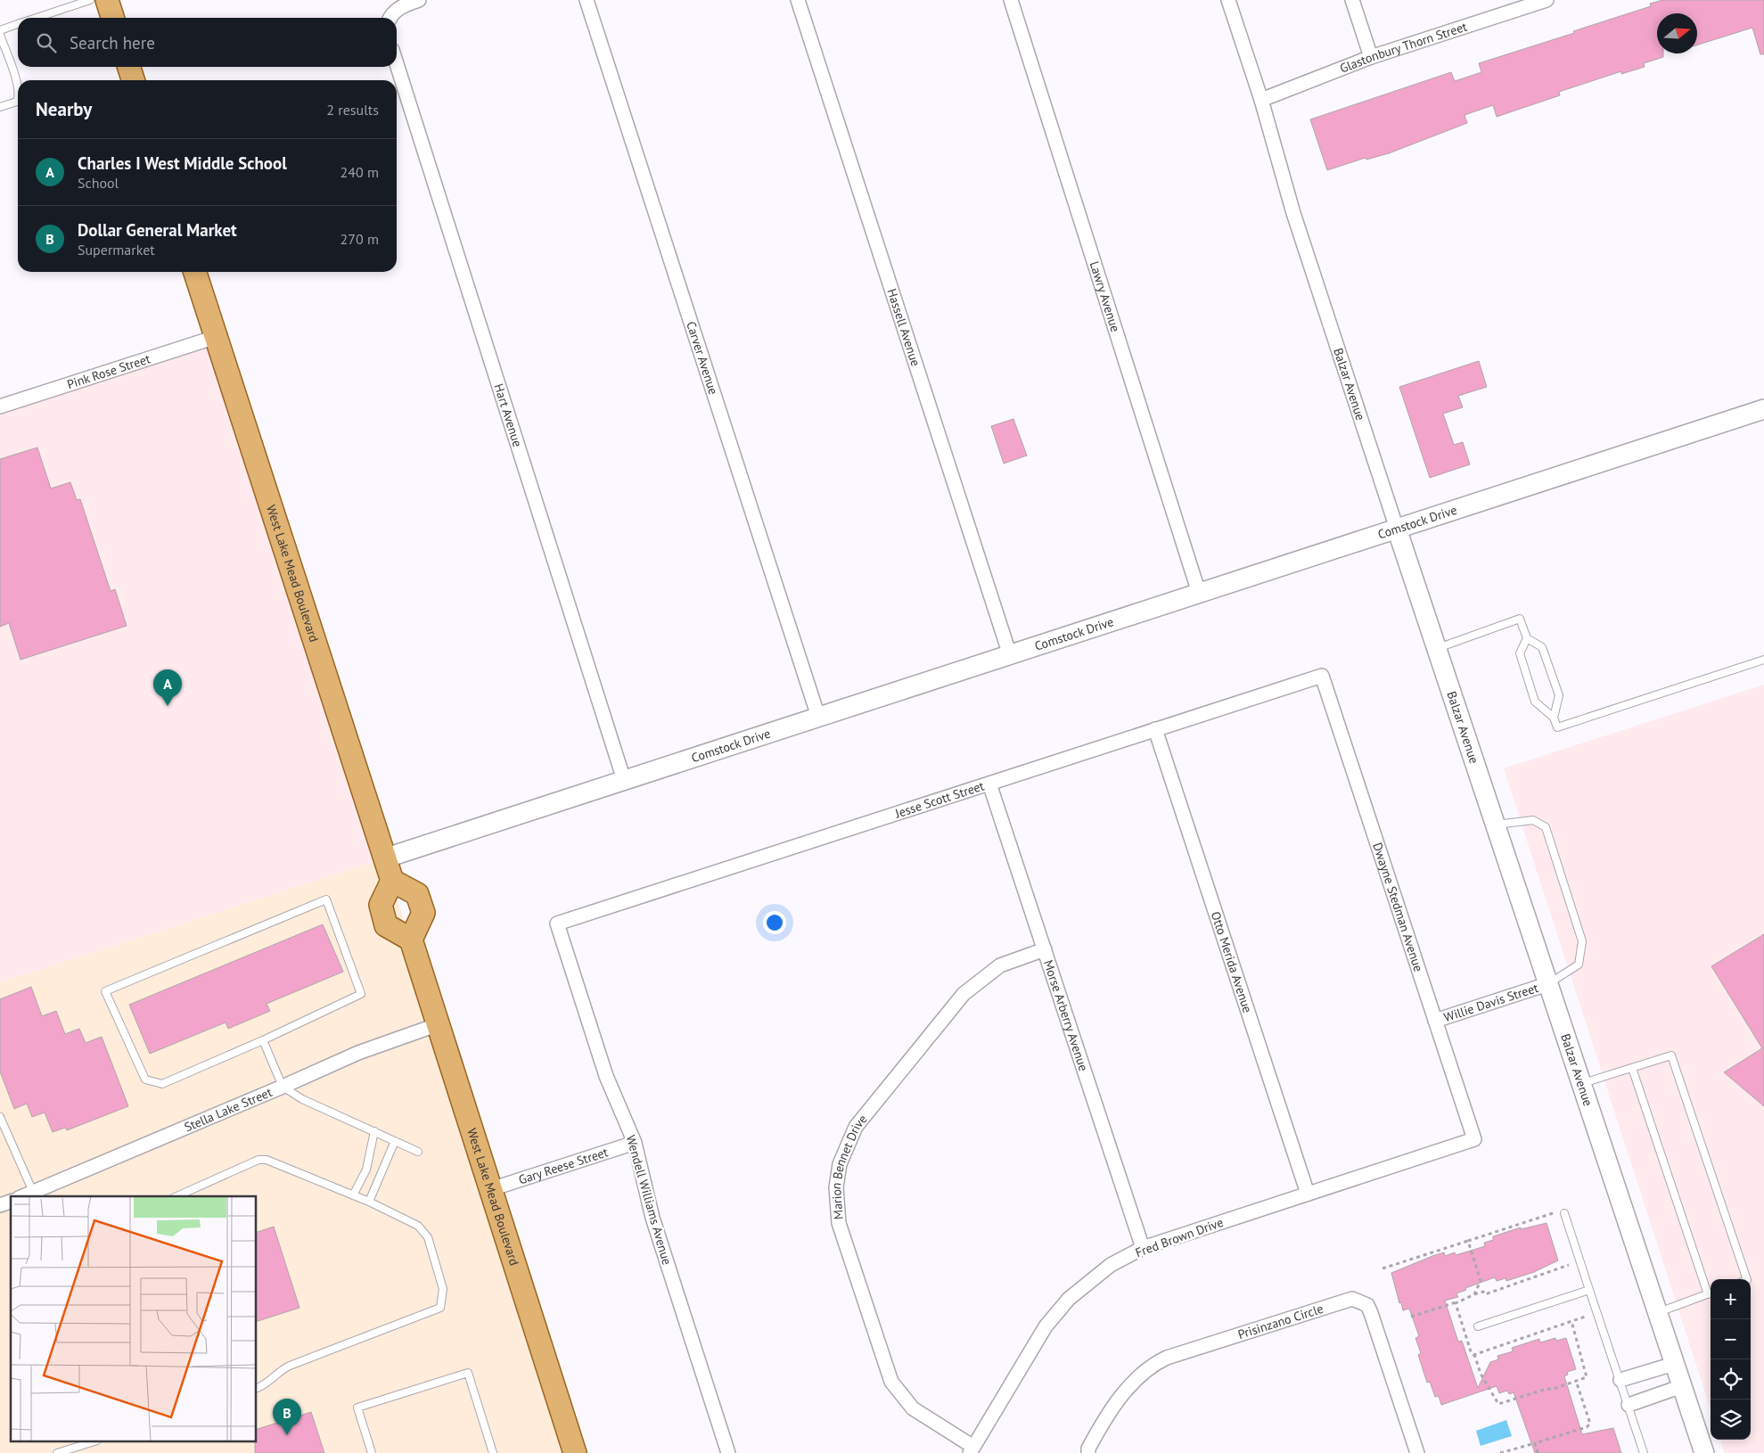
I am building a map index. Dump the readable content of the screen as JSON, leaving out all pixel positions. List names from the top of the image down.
{
  "streets": {
    "main road": ["West Lake Mead Boulevard"],
    "street": [
      "Glastonbury Thorn Street",
      "Lawry Avenue",
      "Hassell Avenue",
      "Carver Avenue",
      "Pink Rose Street",
      "Balzar Avenue",
      "Hart Avenue",
      "Comstock Drive",
      "Jesse Scott Street",
      "Dwayne Stedman Avenue",
      "Otto Merida Avenue",
      "Willie Davis Street",
      "Morse Arberry Avenue",
      "Stella Lake Street",
      "Gary Reese Street",
      "Marion Bennet Drive",
      "Wendell Williams Avenue",
      "Fred Brown Drive",
      "Prisinzano Circle"
    ]
  },
  "crossings": [
    ["Glastonbury Thorn Street", "Balzar Avenue"],
    ["Lawry Avenue", "Comstock Drive"],
    ["Hassell Avenue", "Comstock Drive"],
    ["Carver Avenue", "Comstock Drive"],
    ["Pink Rose Street", "West Lake Mead Boulevard"],
    ["Balzar Avenue", "Comstock Drive"],
    ["Balzar Avenue", "Willie Davis Street"],
    ["Hart Avenue", "Comstock Drive"],
    ["Comstock Drive", "West Lake Mead Boulevard"],
    ["West Lake Mead Boulevard", "Stella Lake Street"],
    ["West Lake Mead Boulevard", "Gary Reese Street"],
    ["Jesse Scott Street", "Dwayne Stedman Avenue"],
    ["Jesse Scott Street", "Otto Merida Avenue"],
    ["Jesse Scott Street", "Morse Arberry Avenue"],
    ["Jesse Scott Street", "Wendell Williams Avenue"],
    ["Dwayne Stedman Avenue", "Willie Davis Street"],
    ["Dwayne Stedman Avenue", "Fred Brown Drive"],
    ["Otto Merida Avenue", "Fred Brown Drive"],
    ["Morse Arberry Avenue", "Marion Bennet Drive"],
    ["Morse Arberry Avenue", "Fred Brown Drive"],
    ["Gary Reese Street", "Wendell Williams Avenue"],
    ["Marion Bennet Drive", "Fred Brown Drive"]
  ],
  "north": "right",
  "page": {
    "search": "Search here",
    "heading": ["Nearby", "2 results"],
    "list": [
      {
        "mark": "A",
        "name": "Charles I West Middle School",
        "note": "School",
        "value": "240 m"
      },
      {
        "mark": "B",
        "name": "Dollar General Market",
        "note": "Supermarket",
        "value": "270 m"
      }
    ],
    "pins": ["A", "B"],
    "map_buttons": ["+", "−"]
  }
}
